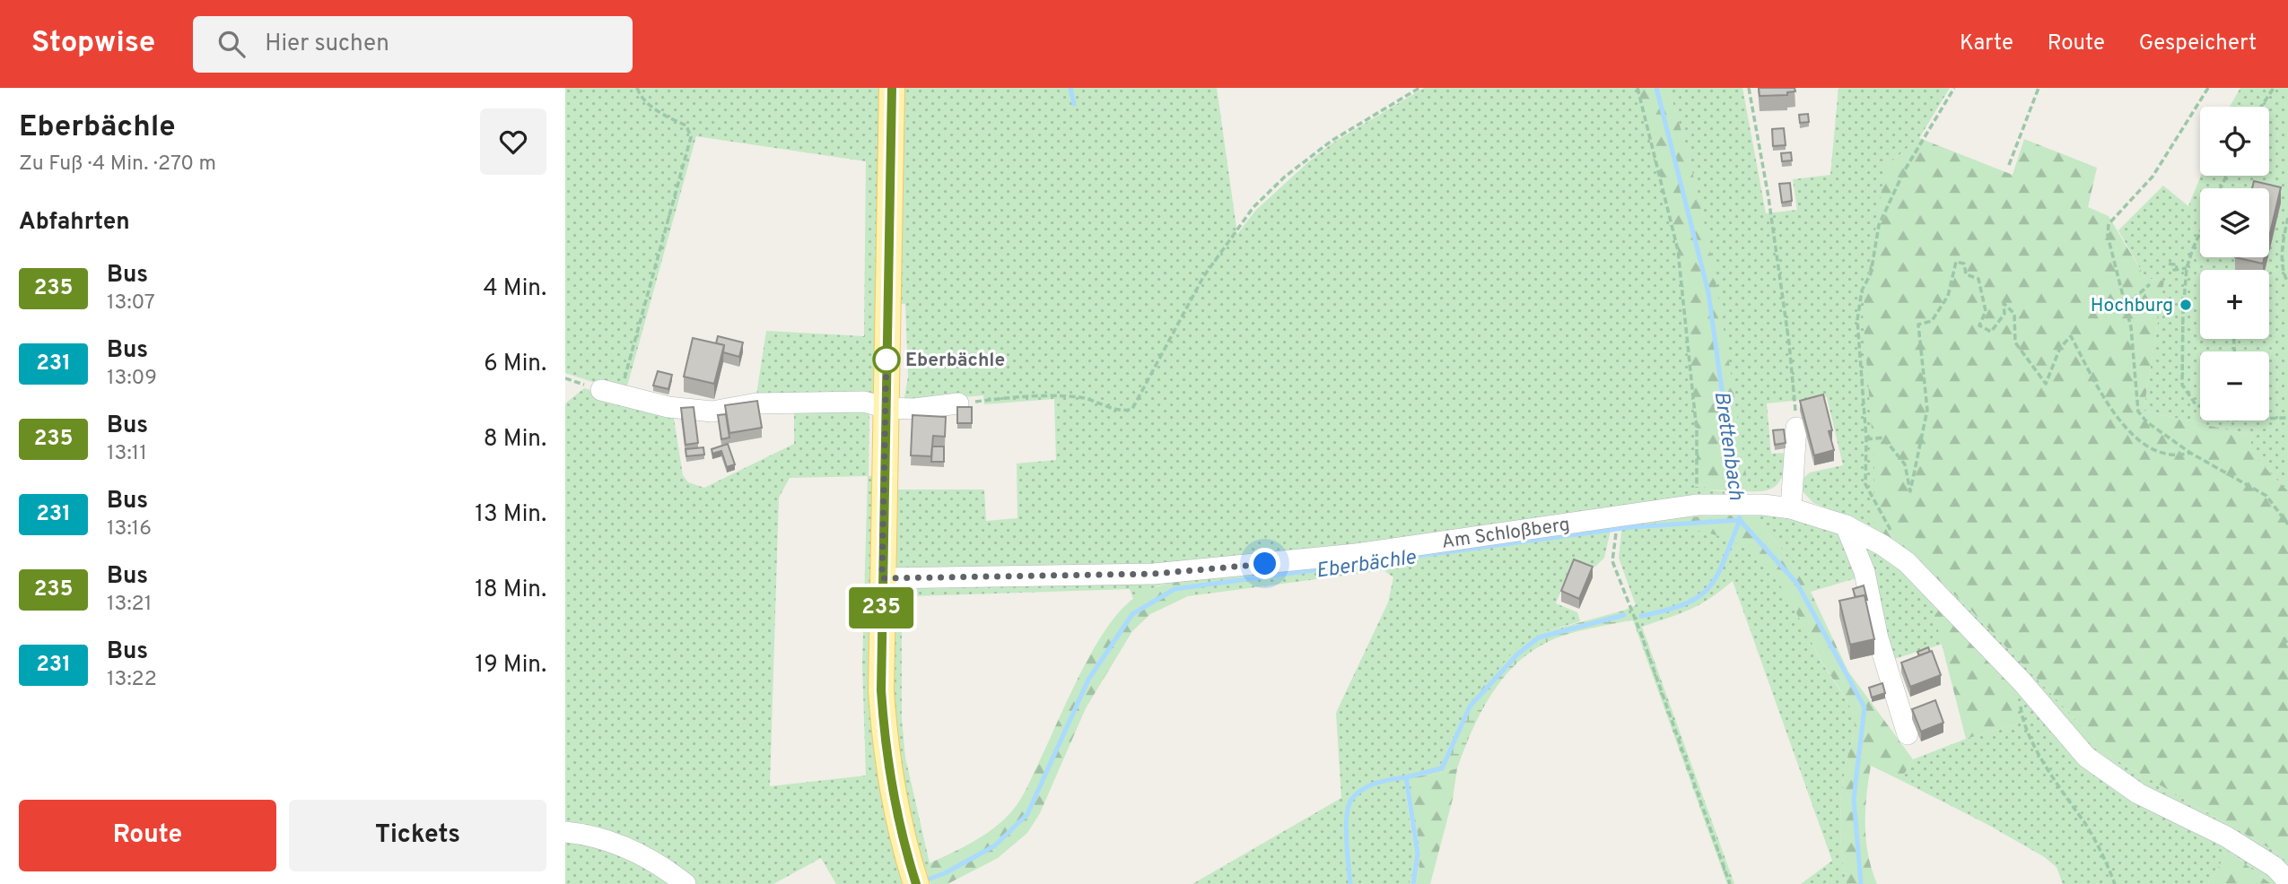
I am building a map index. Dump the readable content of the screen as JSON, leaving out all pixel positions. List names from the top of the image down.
{
  "streets": {
    "street": ["Am Schloßberg"]
  },
  "water": ["Brettenbach", "Eberbächle"],
  "places": ["Hochburg", "Eberbächle"],
  "lines": ["bus line 235"],
  "page": {
    "header": "Stopwise",
    "search": "Hier suchen",
    "nav": ["Karte", "Route", "Gespeichert"],
    "heading": [
      ["Eberbächle", "Zu Fuß · 4 Min. · 270 m"],
      "Abfahrten"
    ],
    "on_map": "235",
    "map_buttons": ["+", "−"],
    "list": [
      {
        "mark": "235",
        "name": "Bus",
        "note": "13:07",
        "value": "4 Min."
      },
      {
        "mark": "231",
        "name": "Bus",
        "note": "13:09",
        "value": "6 Min."
      },
      {
        "mark": "235",
        "name": "Bus",
        "note": "13:11",
        "value": "8 Min."
      },
      {
        "mark": "231",
        "name": "Bus",
        "note": "13:16",
        "value": "13 Min."
      },
      {
        "mark": "235",
        "name": "Bus",
        "note": "13:21",
        "value": "18 Min."
      },
      {
        "mark": "231",
        "name": "Bus",
        "note": "13:22",
        "value": "19 Min."
      }
    ],
    "buttons": ["Route", "Tickets"]
  }
}
